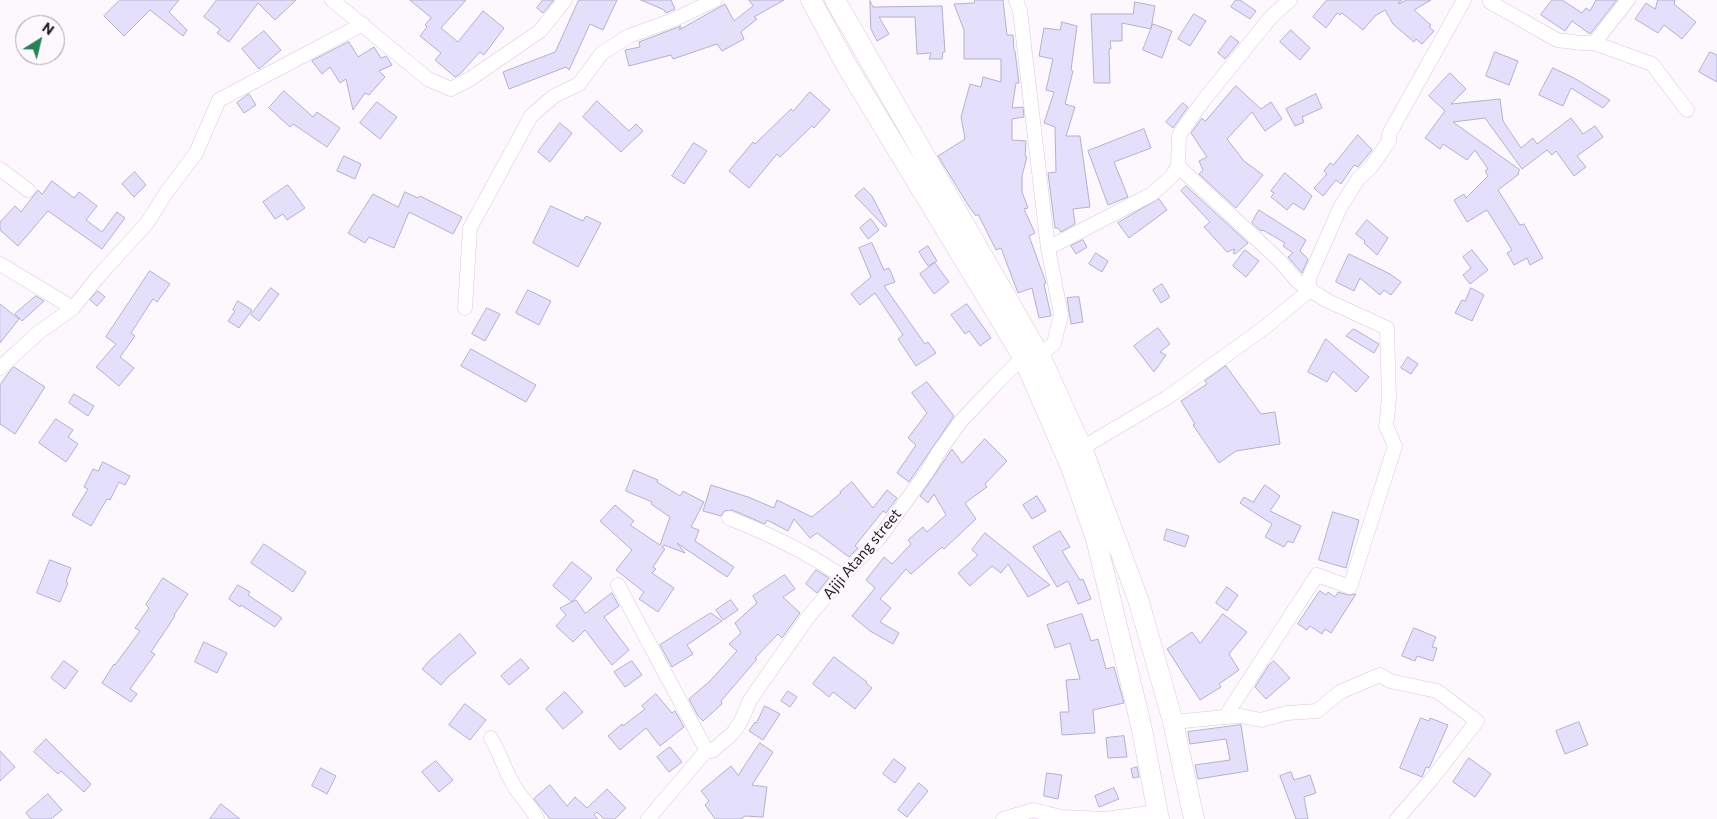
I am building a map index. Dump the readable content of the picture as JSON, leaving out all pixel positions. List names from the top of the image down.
{
  "streets": {
    "street": ["Ajiji Atang street"]
  },
  "north": "top right"
}
